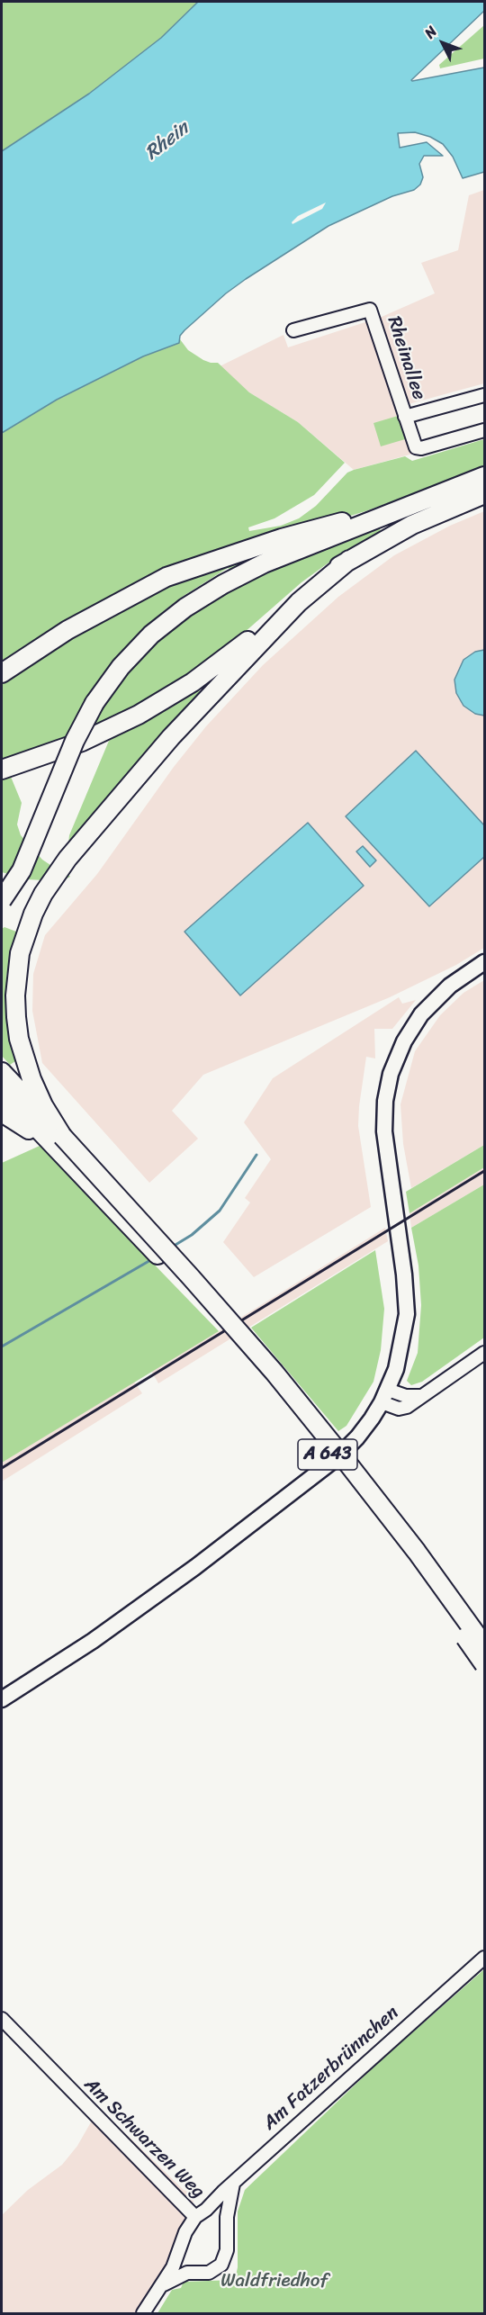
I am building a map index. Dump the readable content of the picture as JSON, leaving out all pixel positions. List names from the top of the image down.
{
  "streets": {
    "highway": ["A 643"],
    "street": ["Rheinallee", "Am Fatzerbrünnchen", "Am Schwarzen Weg"]
  },
  "crossings": [
    ["Am Fatzerbrünnchen", "Am Schwarzen Weg"]
  ],
  "water": ["Rhein"],
  "parks": ["Waldfriedhof"],
  "north": "top left"
}
